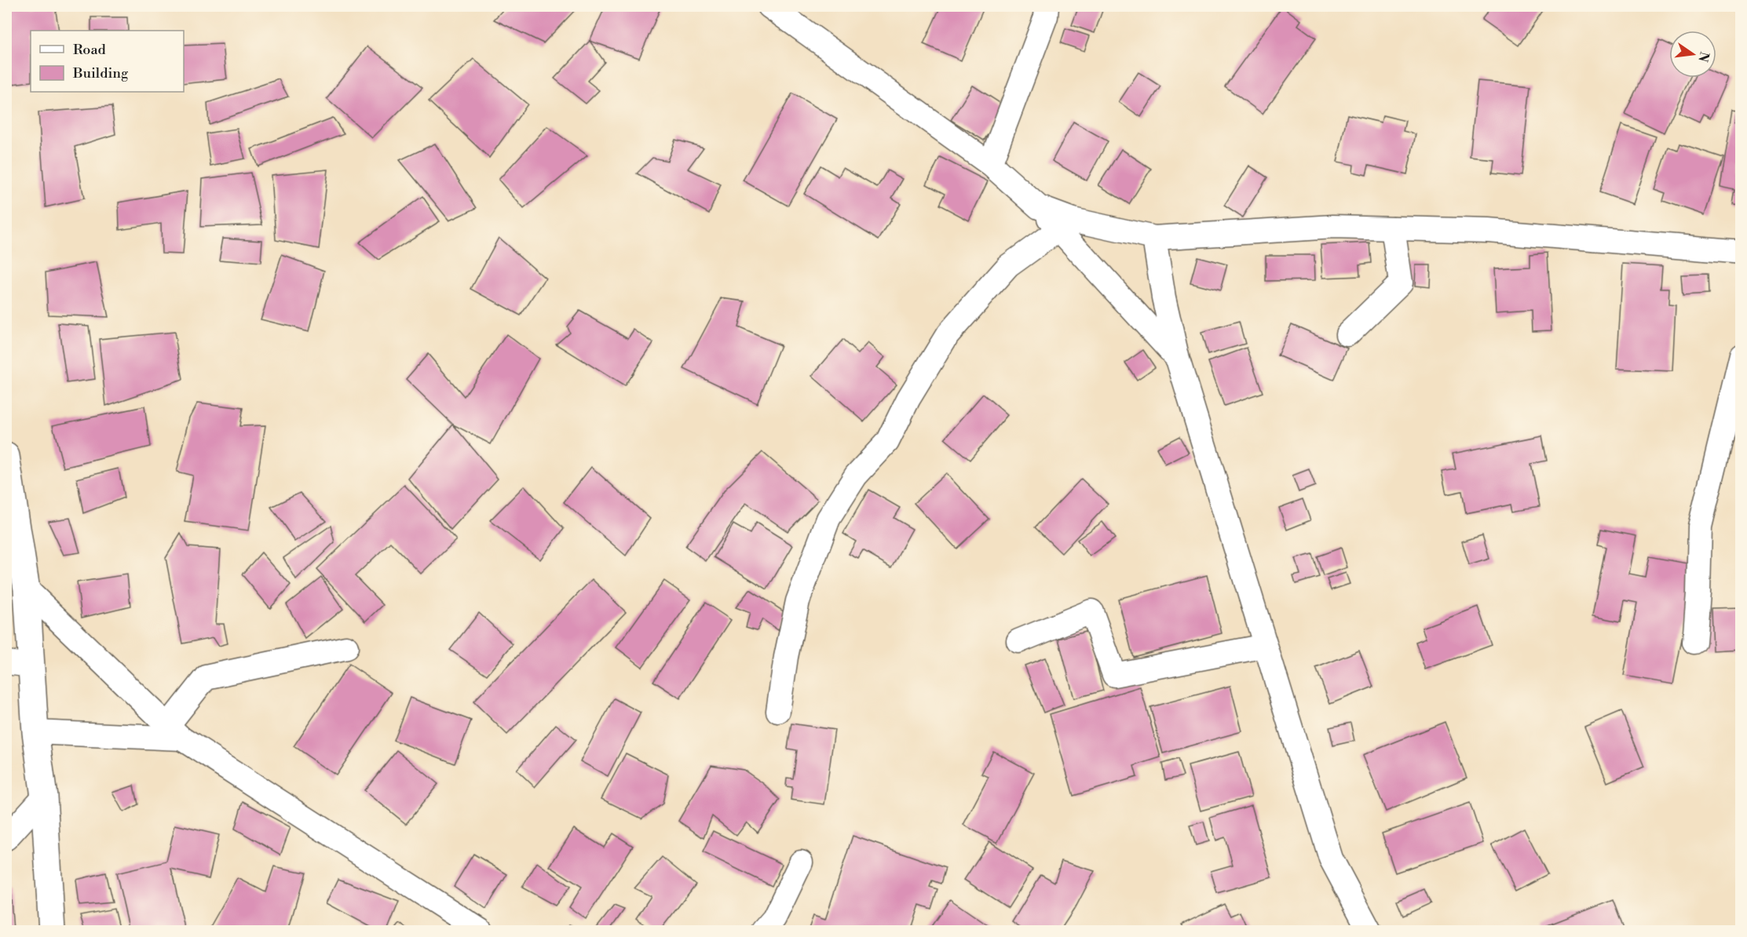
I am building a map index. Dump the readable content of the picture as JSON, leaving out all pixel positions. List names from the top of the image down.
{
  "legend": ["Road", "Building"],
  "north": "right"
}
